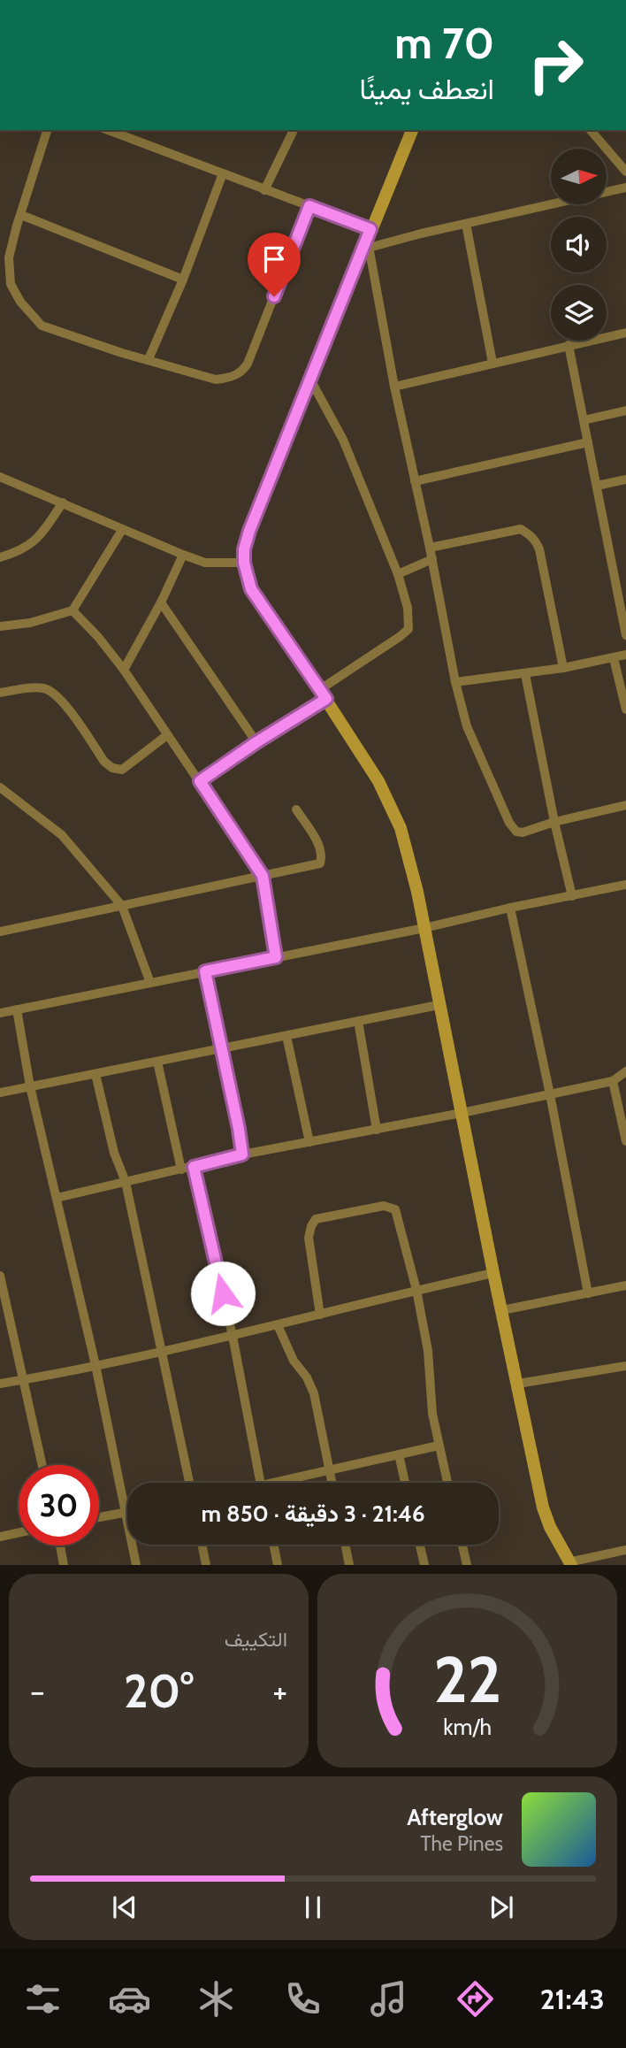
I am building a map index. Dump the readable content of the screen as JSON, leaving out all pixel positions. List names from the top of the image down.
{
  "north": "right",
  "page": {
    "turn": ["70 m", "انعطف يمينًا"],
    "limit": "30",
    "trip": "21:46 · 3 دقيقة · 850 m",
    "tile": "التكييف",
    "heat": ["−", "20°", "+"],
    "song": ["Afterglow", "The Pines"],
    "tabs": "21:43",
    "gauge": ["22", "km/h"]
  }
}
